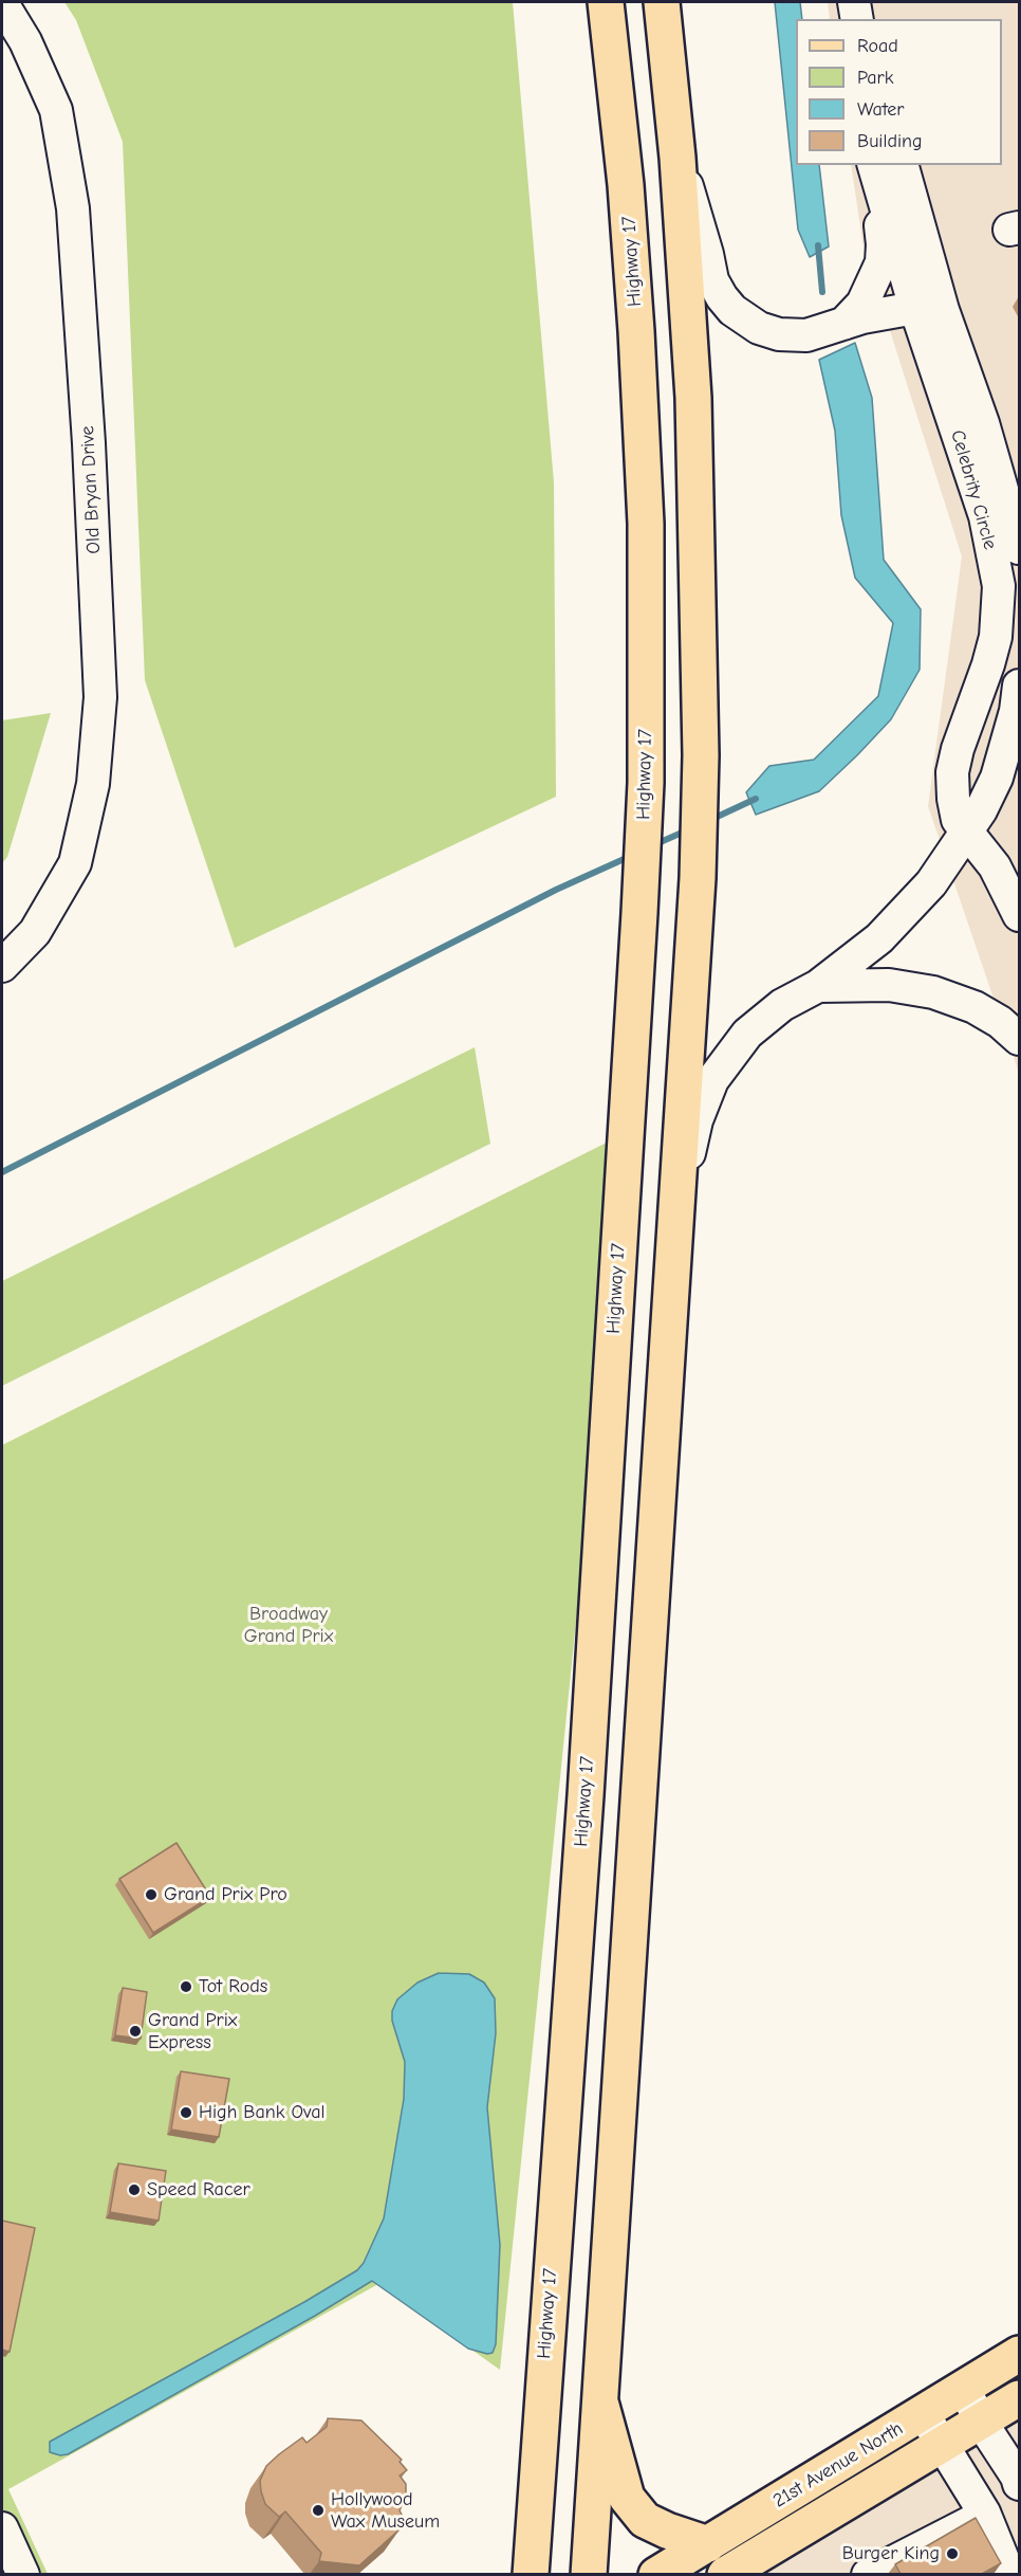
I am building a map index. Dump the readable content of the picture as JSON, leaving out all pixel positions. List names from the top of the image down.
{
  "streets": {
    "main road": ["Highway 17", "21st Avenue North"],
    "street": ["Old Bryan Drive", "Celebrity Circle"]
  },
  "parks": ["Broadway Grand Prix"],
  "places": [
    "Grand Prix Pro",
    "Tot Rods",
    "Grand Prix Express",
    "High Bank Oval",
    "Speed Racer",
    "Hollywood Wax Museum",
    "Burger King"
  ],
  "legend": [
    "Road",
    "Park",
    "Water",
    "Building"
  ]
}
